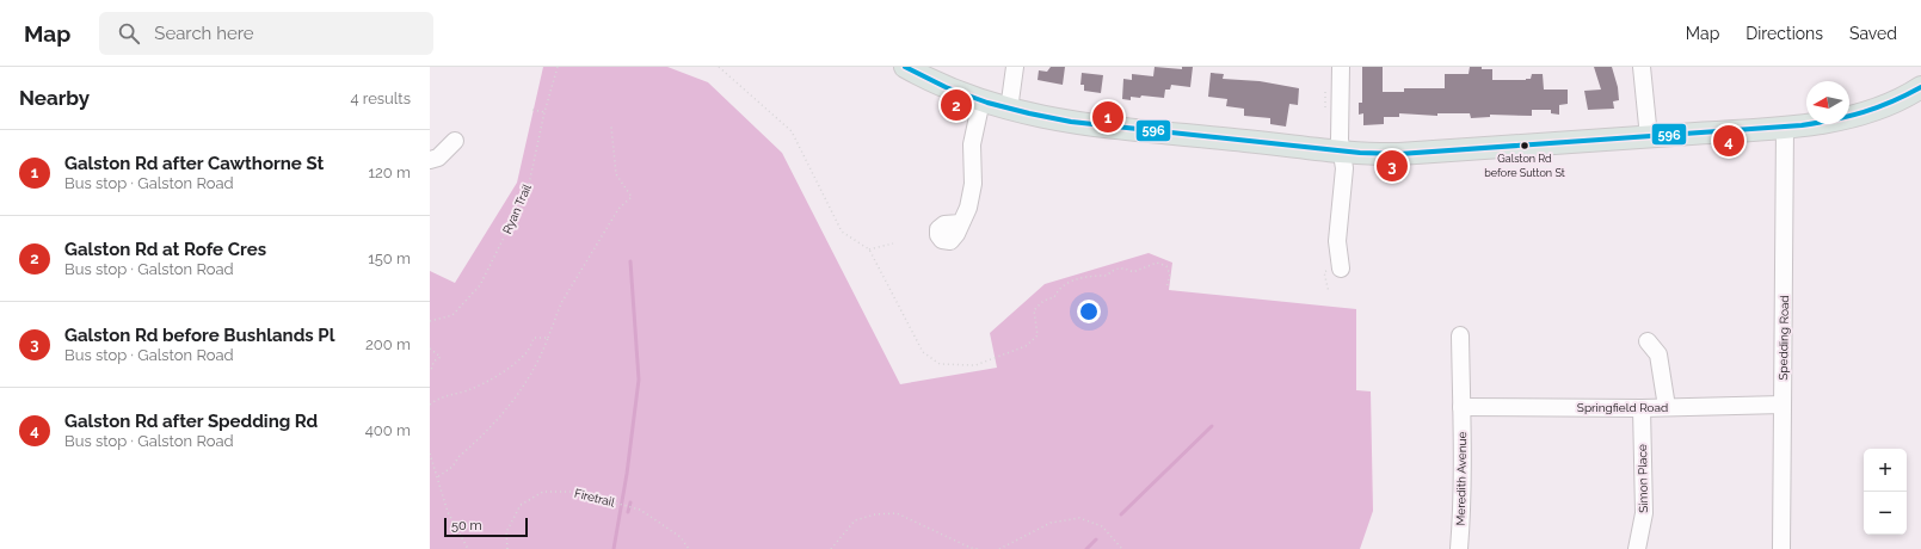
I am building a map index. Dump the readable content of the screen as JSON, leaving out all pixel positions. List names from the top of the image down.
{
  "streets": {
    "street": [
      "Spedding Road",
      "Springfield Road",
      "Meredith Avenue",
      "Simon Place"
    ],
    "path": ["Ryan Trail", "Firetrail"]
  },
  "crossings": [
    ["Spedding Road", "Springfield Road"],
    ["Springfield Road", "Meredith Avenue"],
    ["Springfield Road", "Simon Place"]
  ],
  "places": ["Galston Rd before Sutton St"],
  "lines": ["transit line 596"],
  "scale_bar": "50 m",
  "north": "left",
  "page": {
    "header": "Map",
    "search": "Search here",
    "nav": ["Map", "Directions", "Saved"],
    "heading": ["Nearby", "4 results"],
    "pins": [
      "2",
      "1",
      "4",
      "3"
    ],
    "list": [
      {
        "mark": "1",
        "name": "Galston Rd after Cawthorne St",
        "note": "Bus stop · Galston Road",
        "value": "120 m"
      },
      {
        "mark": "2",
        "name": "Galston Rd at Rofe Cres",
        "note": "Bus stop · Galston Road",
        "value": "150 m"
      },
      {
        "mark": "3",
        "name": "Galston Rd before Bushlands Pl",
        "note": "Bus stop · Galston Road",
        "value": "200 m"
      },
      {
        "mark": "4",
        "name": "Galston Rd after Spedding Rd",
        "note": "Bus stop · Galston Road",
        "value": "400 m"
      }
    ],
    "map_buttons": ["+", "−"],
    "scale": "50 m"
  }
}
